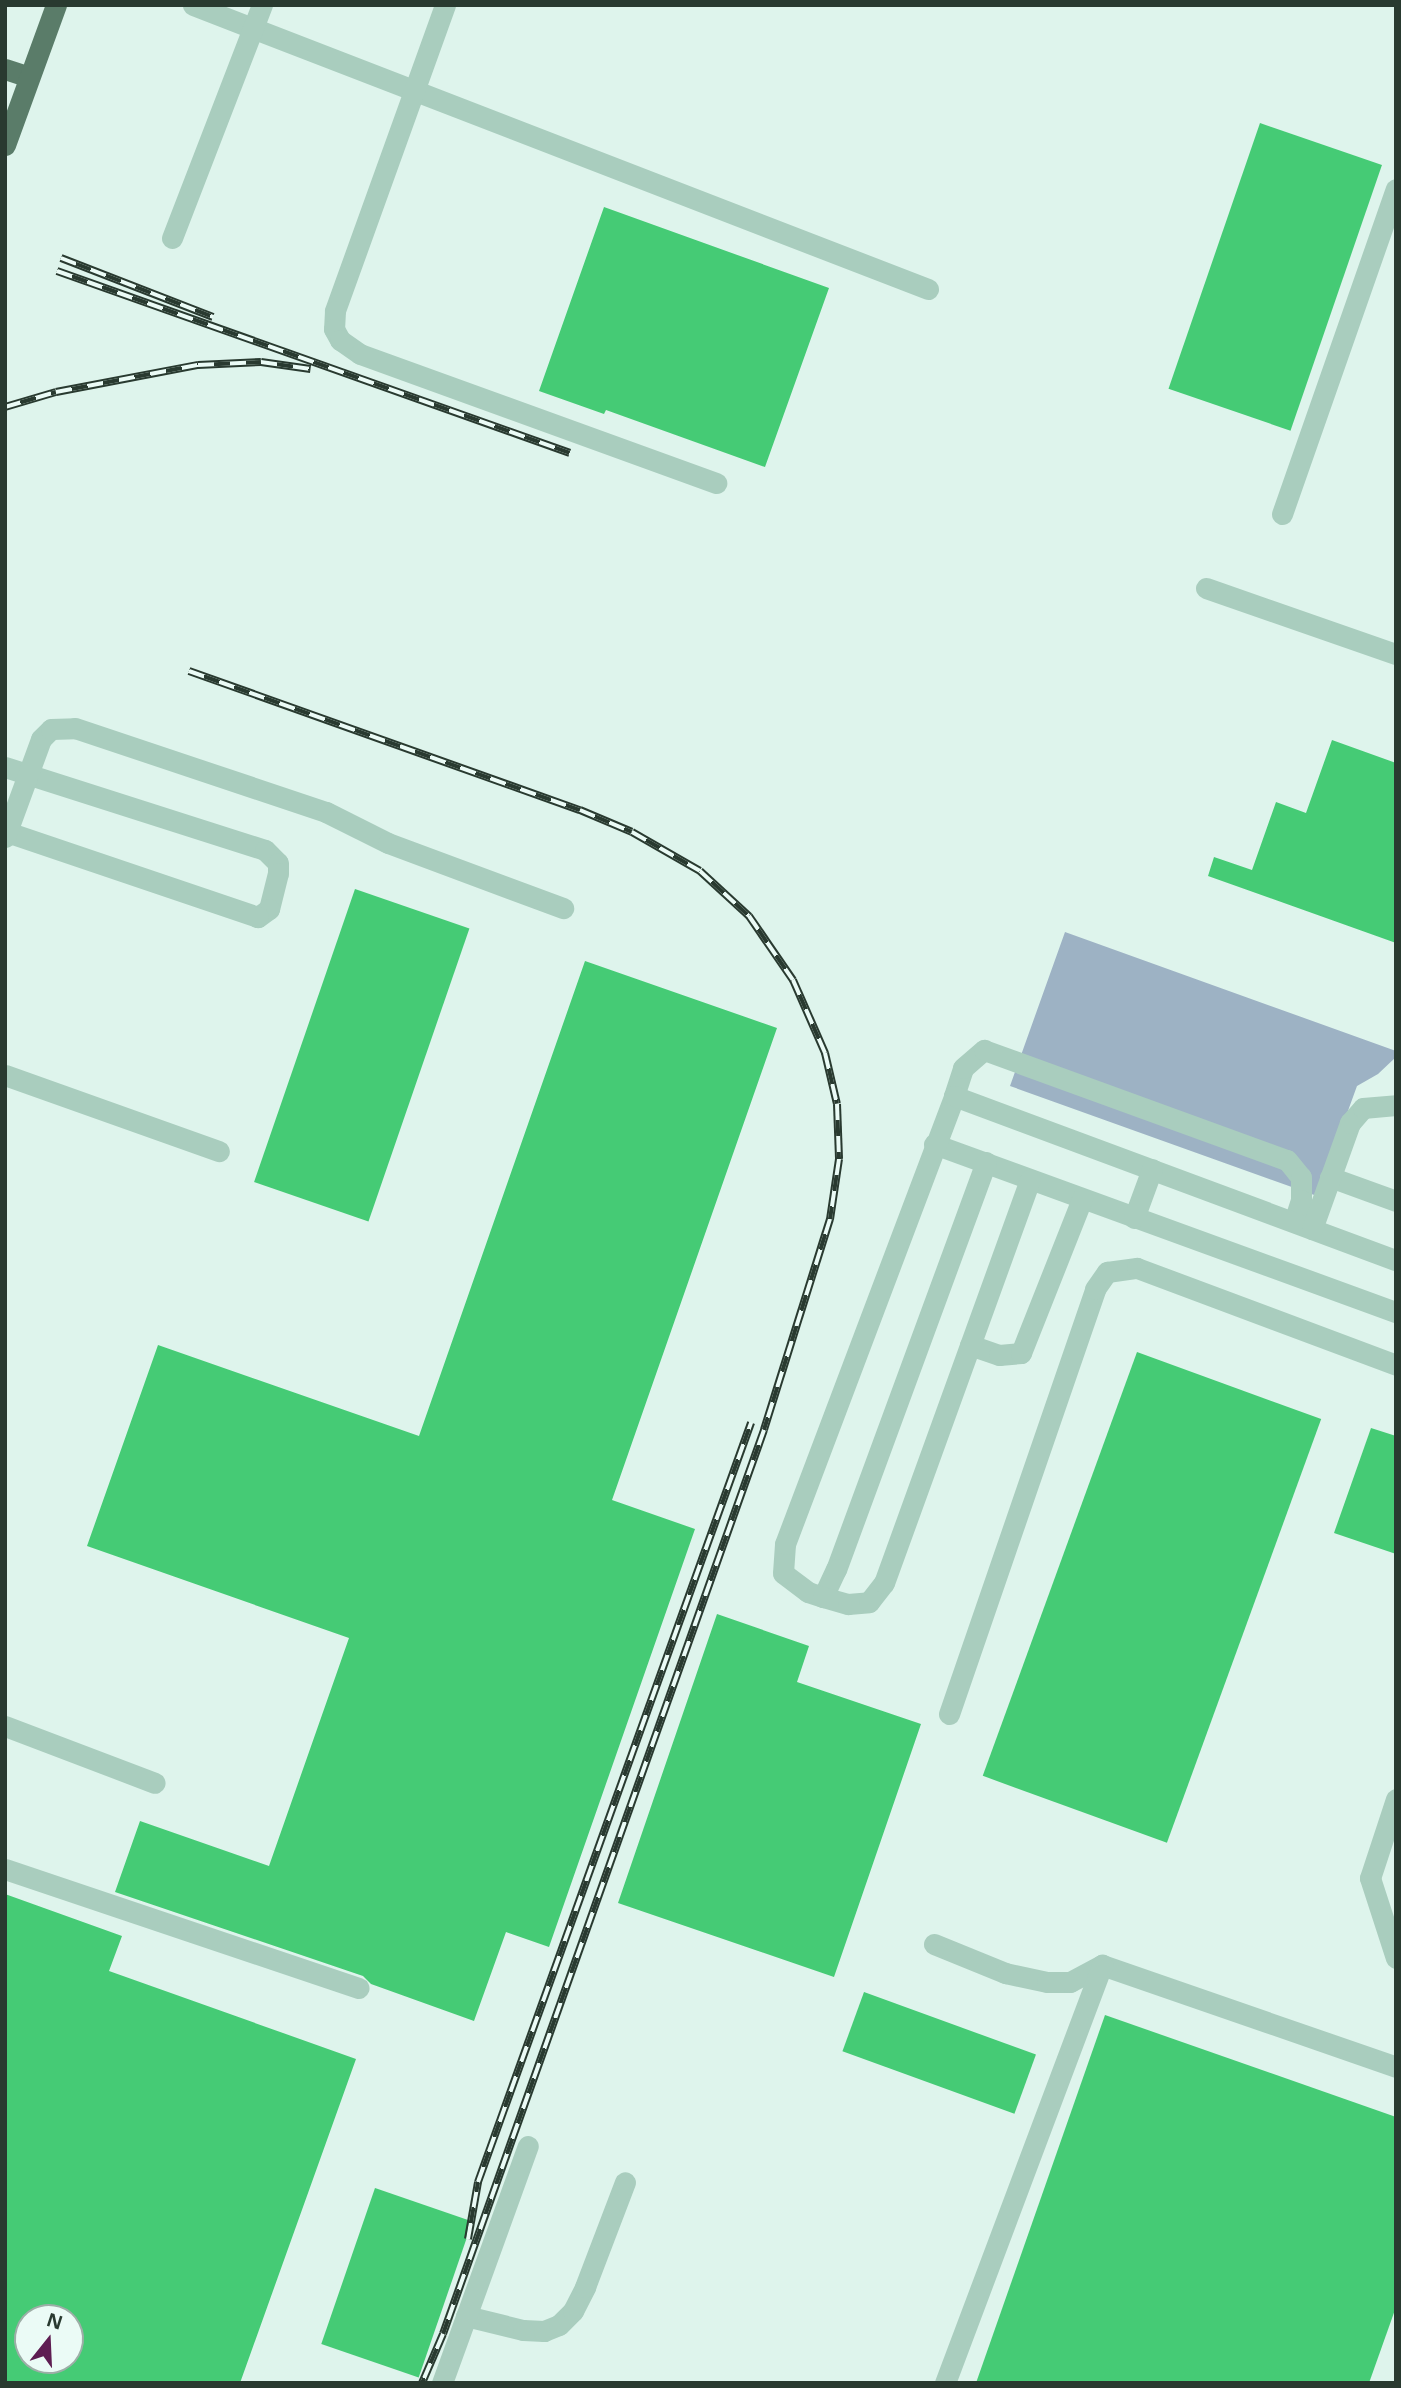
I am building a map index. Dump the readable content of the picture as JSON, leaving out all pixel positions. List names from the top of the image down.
{
  "north": "top"
}
